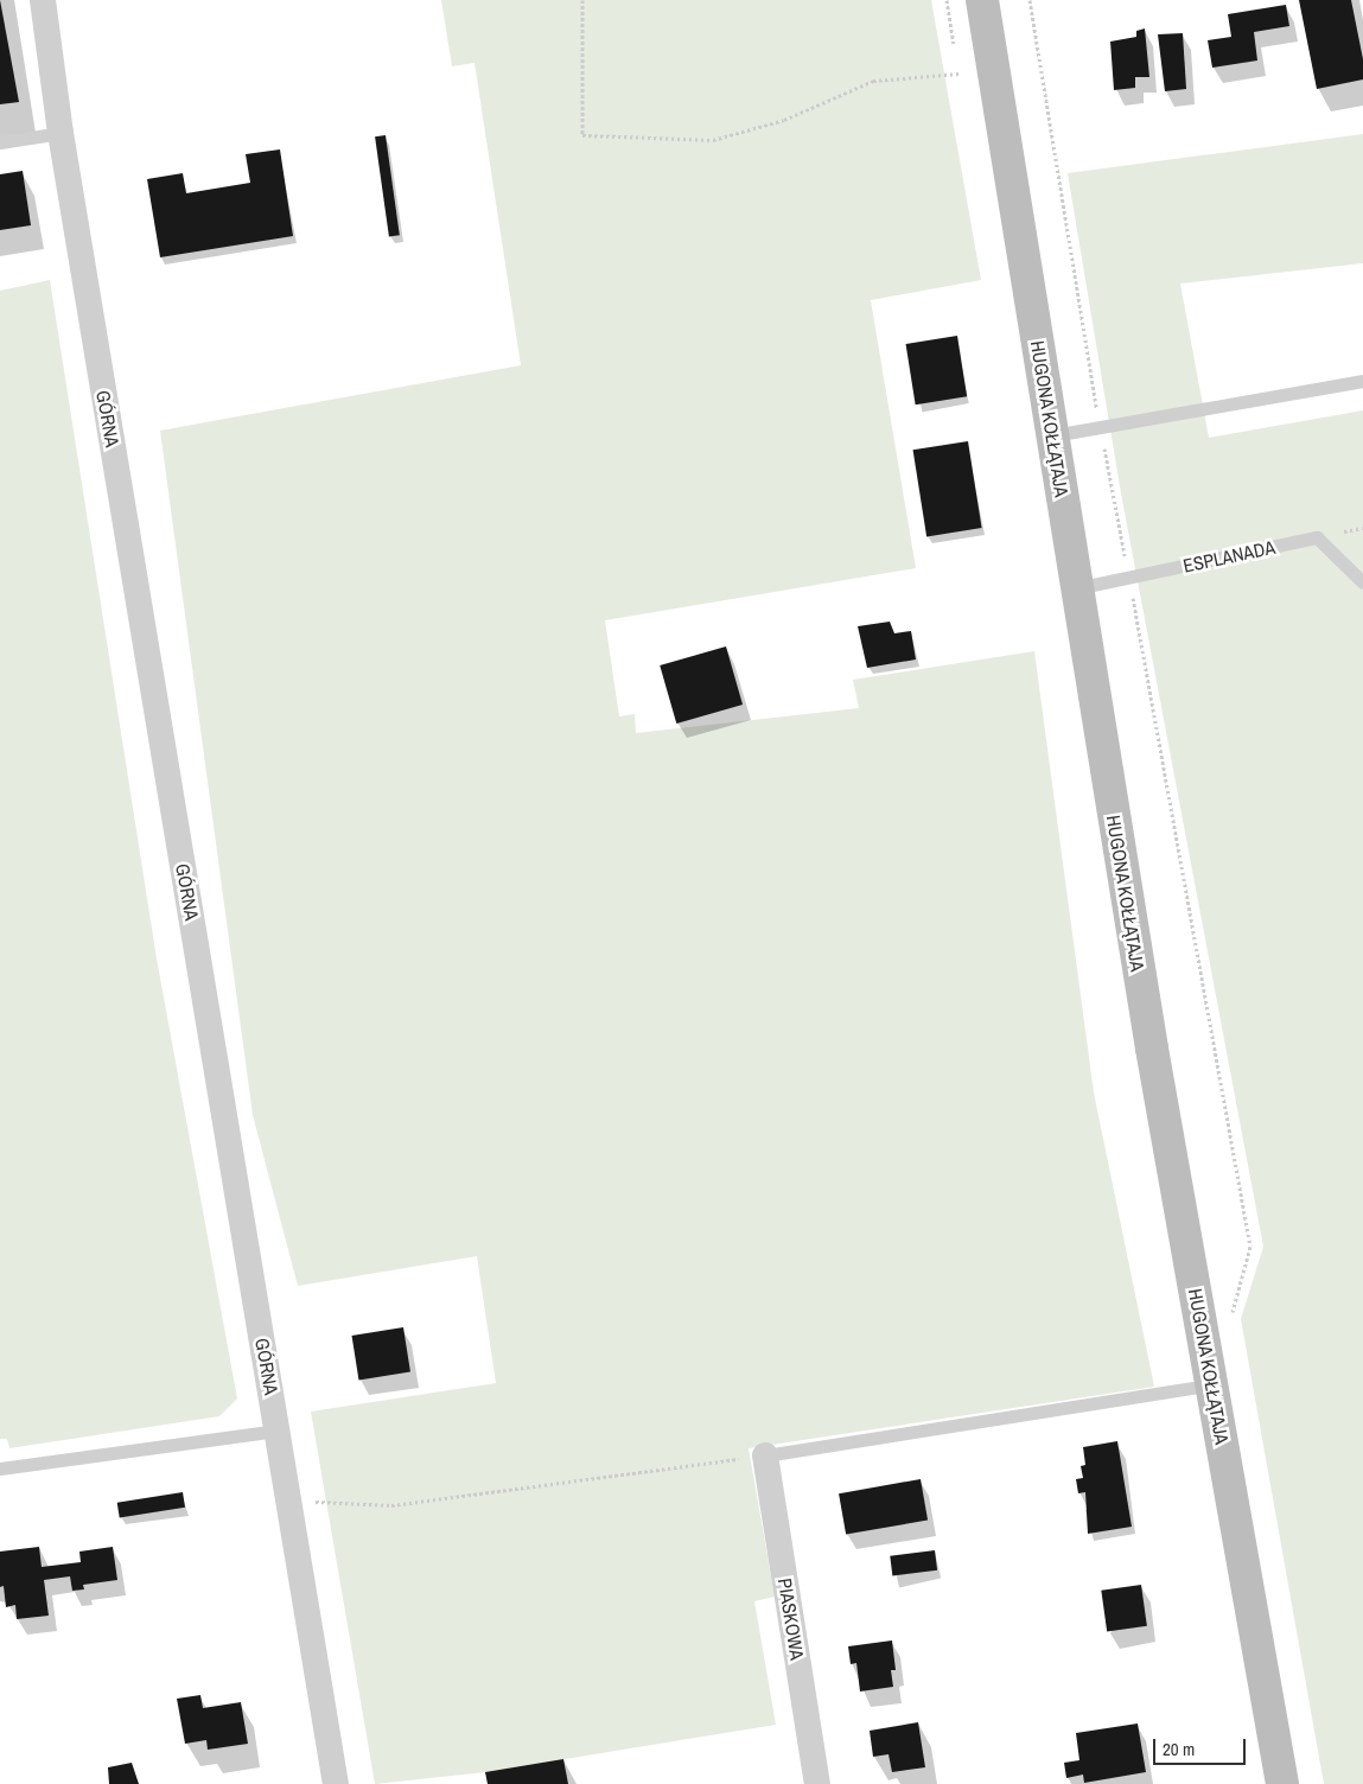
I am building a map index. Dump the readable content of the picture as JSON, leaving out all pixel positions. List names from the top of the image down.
{
  "streets": {
    "main road": ["HUGONA KOŁŁĄTAJA"],
    "street": ["GÓRNA", "PIASKOWA"],
    "lane": ["ESPLANADA"]
  },
  "crossings": [
    ["HUGONA KOŁŁĄTAJA", "ESPLANADA"]
  ],
  "scale_bar": "20 m"
}
